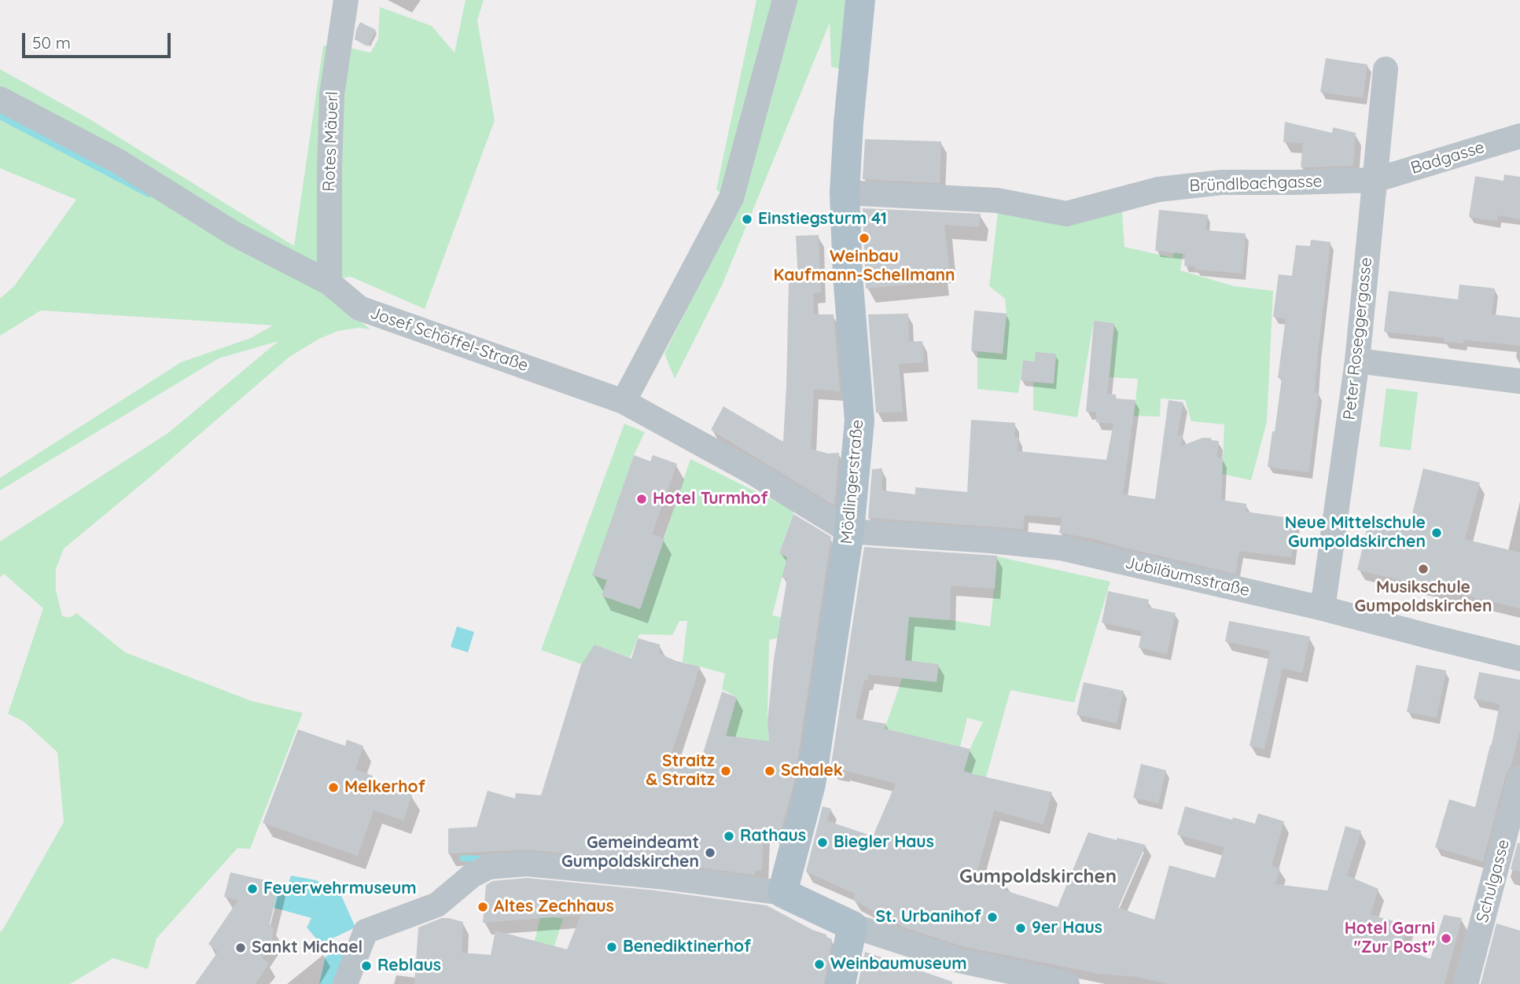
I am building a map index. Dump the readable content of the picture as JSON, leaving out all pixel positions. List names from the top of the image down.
{
  "streets": {
    "main road": ["Mödlingerstraße"],
    "street": [
      "Rotes Mäuerl",
      "Badgasse",
      "Bründlbachgasse",
      "Peter Roseggergasse",
      "Josef Schöffel-Straße",
      "Jubiläumsstraße",
      "Schulgasse"
    ]
  },
  "crossings": [
    ["Rotes Mäuerl", "Josef Schöffel-Straße"],
    ["Badgasse", "Bründlbachgasse"],
    ["Badgasse", "Peter Roseggergasse"],
    ["Bründlbachgasse", "Peter Roseggergasse"],
    ["Bründlbachgasse", "Mödlingerstraße"],
    ["Peter Roseggergasse", "Jubiläumsstraße"],
    ["Josef Schöffel-Straße", "Mödlingerstraße"],
    ["Josef Schöffel-Straße", "Jubiläumsstraße"],
    ["Mödlingerstraße", "Jubiläumsstraße"]
  ],
  "districts": ["Gumpoldskirchen"],
  "places": [
    "Einstiegsturm 41",
    "Weinbau Kaufmann-Schellmann",
    "Hotel Turmhof",
    "Neue Mittelschule Gumpoldskirchen",
    "Musikschule Gumpoldskirchen",
    "Straitz & Straitz",
    "Schalek",
    "Melkerhof",
    "Rathaus",
    "Biegler Haus",
    "Gemeindeamt Gumpoldskirchen",
    "Feuerwehrmuseum",
    "Altes Zechhaus",
    "St. Urbanihof",
    "9er Haus",
    "Hotel Garni \"Zur Post\"",
    "Benediktinerhof",
    "Sankt Michael",
    "Weinbaumuseum",
    "Reblaus"
  ],
  "scale_bar": "50 m"
}
